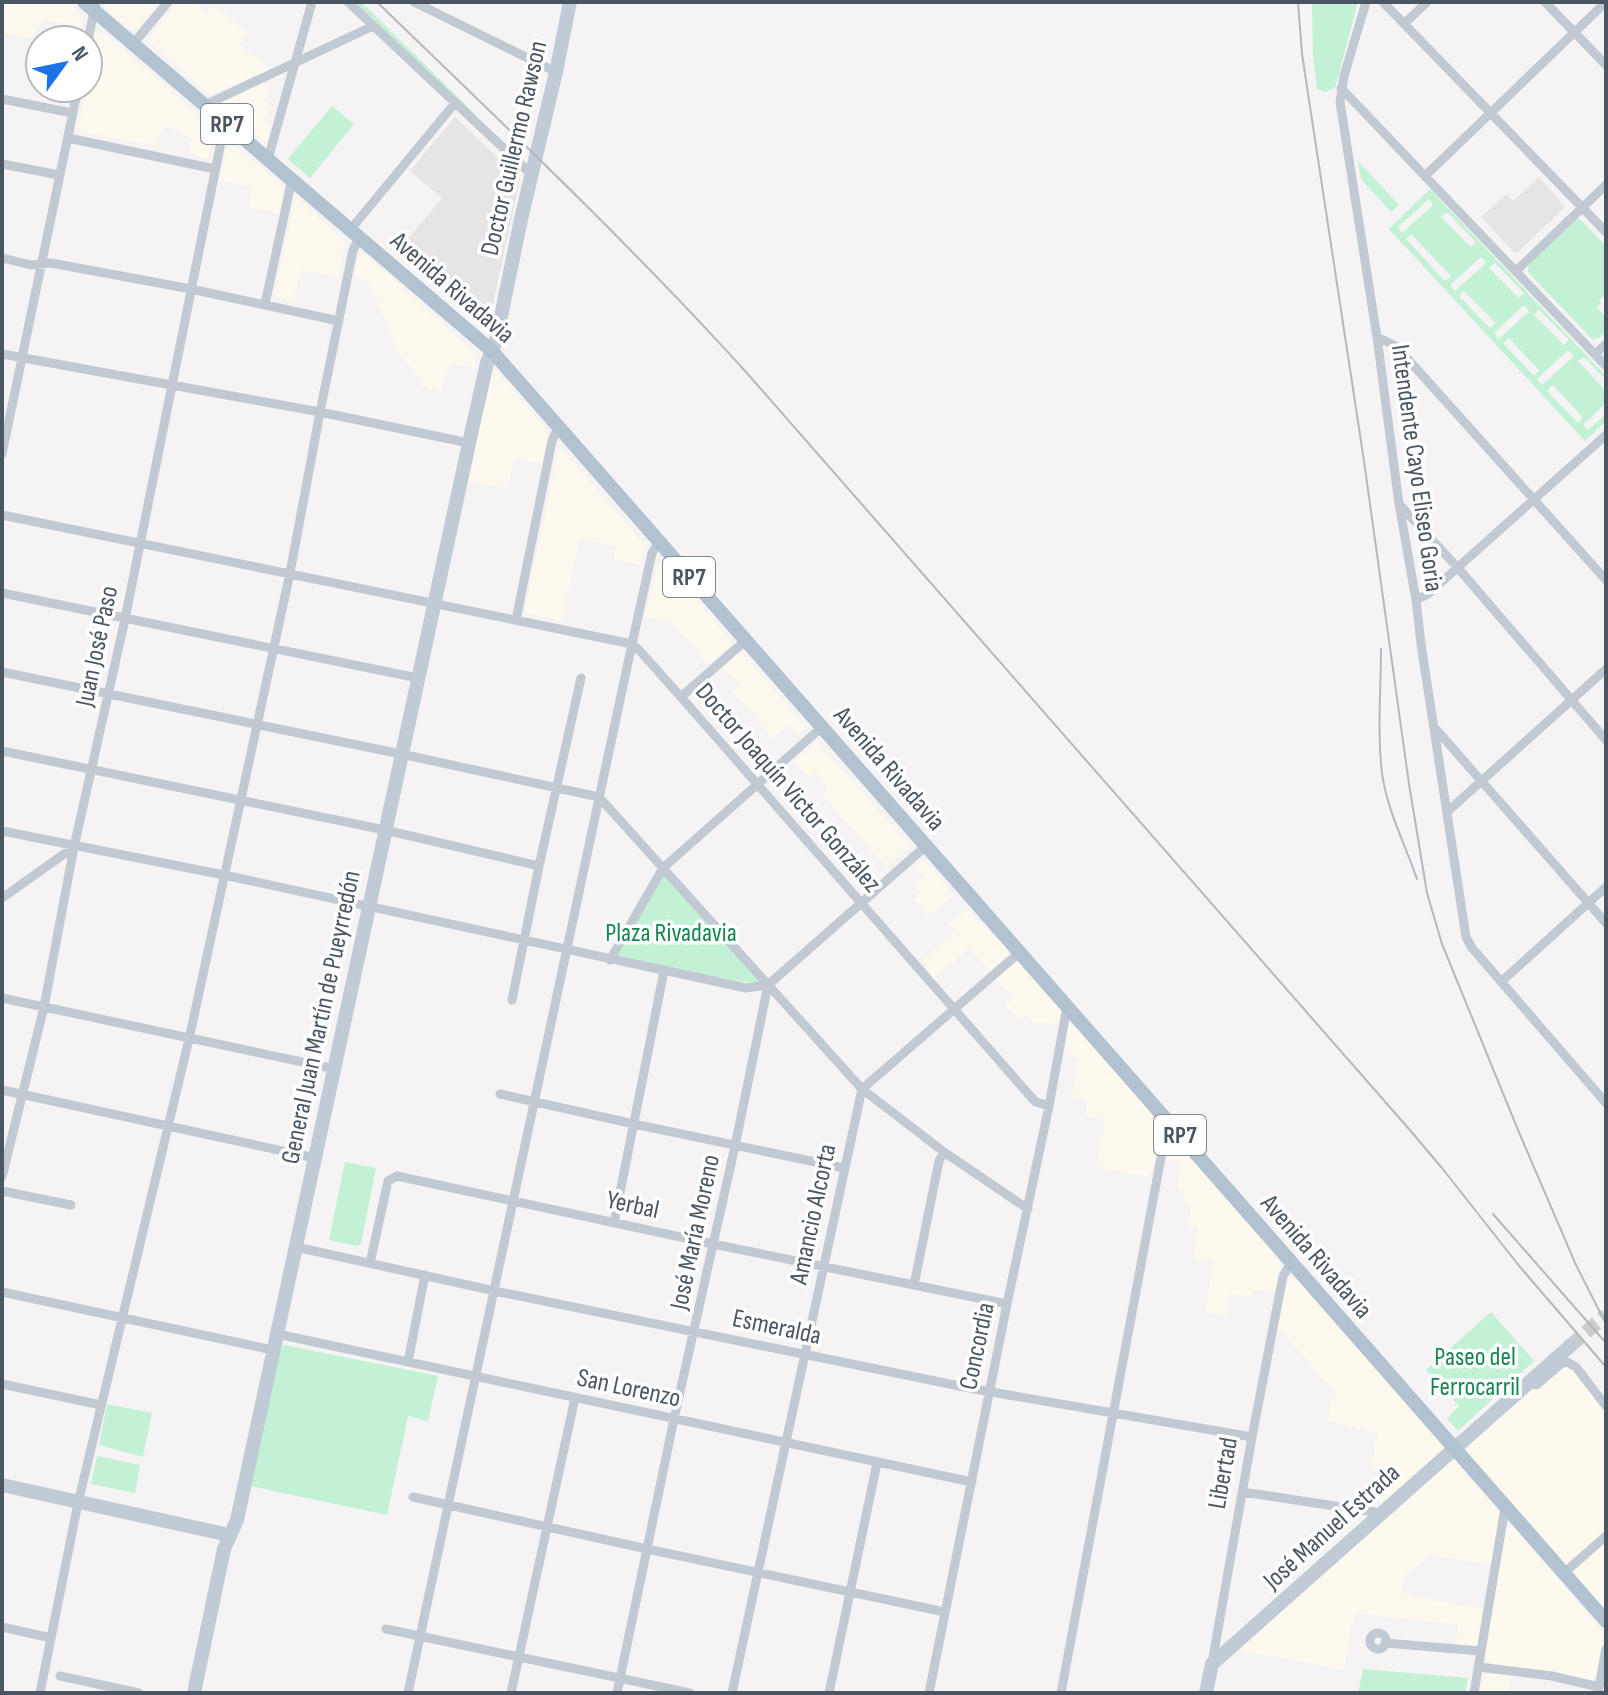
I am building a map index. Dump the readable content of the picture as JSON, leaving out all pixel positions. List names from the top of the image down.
{
  "streets": {
    "main road": ["RP7", "Avenida Rivadavia"],
    "street": [
      "Doctor Guillermo Rawson",
      "Intendente Cayo Eliseo Goria",
      "Juan José Paso",
      "Doctor Joaquín Victor González",
      "General Juan Martín de Pueyrredón",
      "Yerbal",
      "Amancio Alcorta",
      "José María Moreno",
      "Esmeralda",
      "Concordia",
      "San Lorenzo",
      "Libertad",
      "José Manuel Estrada"
    ]
  },
  "crossings": [
    ["Doctor Guillermo Rawson", "Avenida Rivadavia"],
    ["Doctor Guillermo Rawson", "General Juan Martín de Pueyrredón"],
    ["Avenida Rivadavia", "Juan José Paso"],
    ["Avenida Rivadavia", "General Juan Martín de Pueyrredón"],
    ["Avenida Rivadavia", "Concordia"],
    ["Avenida Rivadavia", "Libertad"],
    ["Avenida Rivadavia", "José Manuel Estrada"],
    ["Doctor Joaquín Victor González", "Concordia"],
    ["General Juan Martín de Pueyrredón", "Esmeralda"],
    ["General Juan Martín de Pueyrredón", "San Lorenzo"],
    ["Yerbal", "Amancio Alcorta"],
    ["Yerbal", "José María Moreno"],
    ["Yerbal", "Esmeralda"],
    ["Yerbal", "Concordia"],
    ["Amancio Alcorta", "Esmeralda"],
    ["Amancio Alcorta", "San Lorenzo"],
    ["José María Moreno", "Esmeralda"],
    ["José María Moreno", "San Lorenzo"],
    ["Esmeralda", "Concordia"],
    ["Esmeralda", "Libertad"],
    ["Concordia", "San Lorenzo"],
    ["Libertad", "José Manuel Estrada"]
  ],
  "parks": ["Plaza Rivadavia", "Paseo del Ferrocarril"],
  "north": "top right"
}
